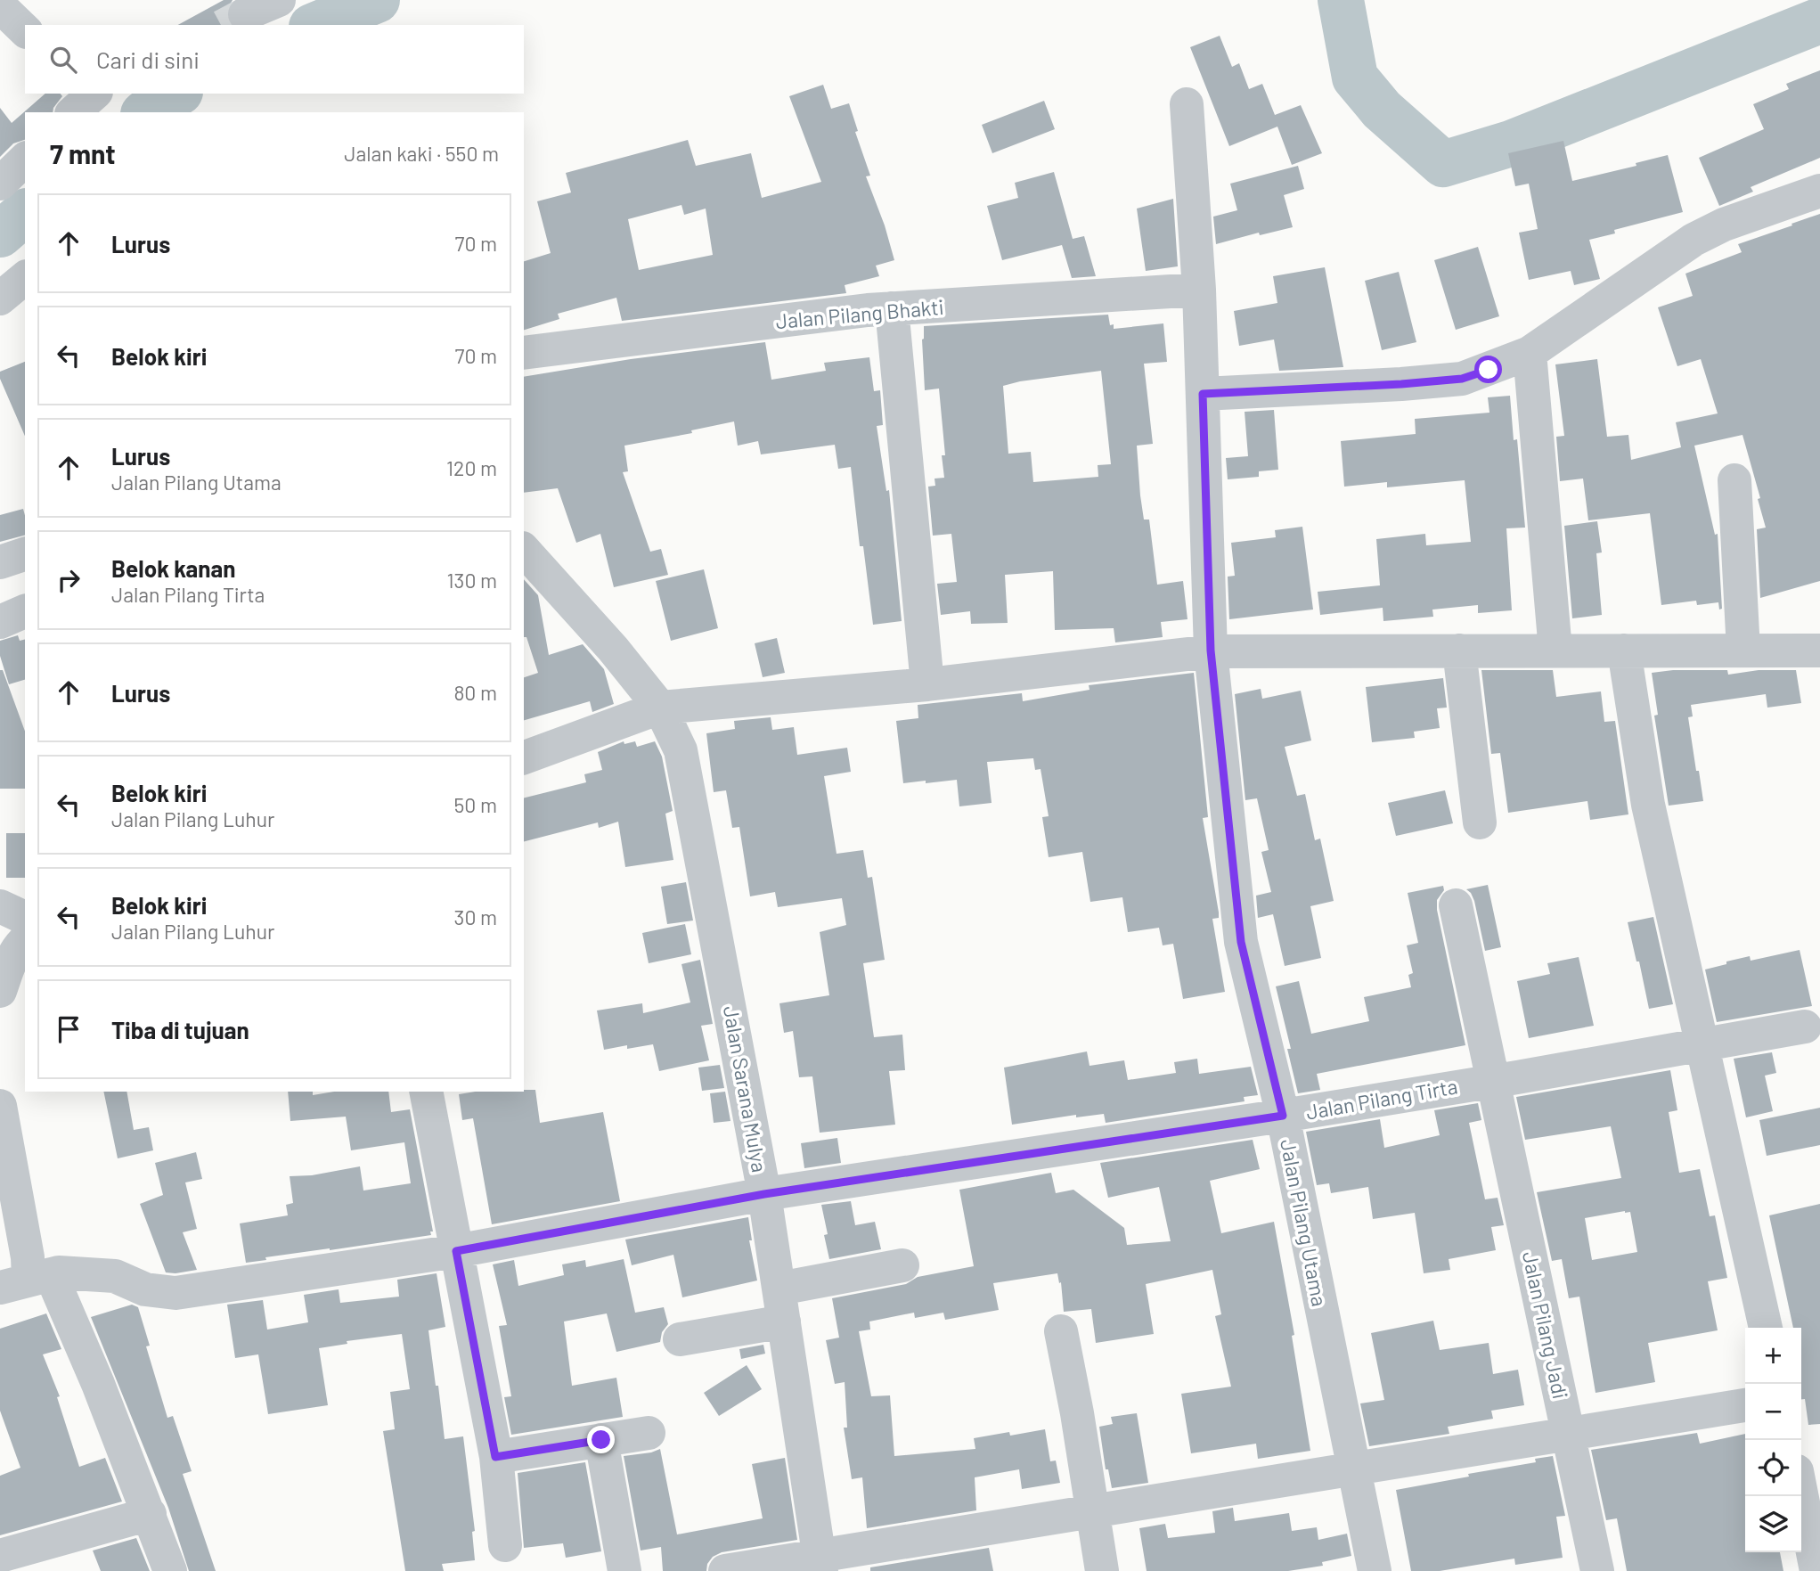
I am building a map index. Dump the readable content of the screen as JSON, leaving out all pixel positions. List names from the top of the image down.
{
  "streets": {
    "street": [
      "Jalan Pilang Bhakti",
      "Jalan Sarana Mulya",
      "Jalan Pilang Tirta",
      "Jalan Pilang Utama",
      "Jalan Pilang Jadi"
    ]
  },
  "crossings": [
    ["Jalan Pilang Bhakti", "Jalan Pilang Utama"],
    ["Jalan Sarana Mulya", "Jalan Pilang Tirta"],
    ["Jalan Pilang Tirta", "Jalan Pilang Utama"],
    ["Jalan Pilang Tirta", "Jalan Pilang Jadi"]
  ],
  "page": {
    "search": "Cari di sini",
    "heading": ["7 mnt", "Jalan kaki · 550 m"],
    "list": [
      ["Lurus", "70 m"],
      ["Belok kiri", "70 m"],
      ["Lurus", "Jalan Pilang Utama", "120 m"],
      ["Belok kanan", "Jalan Pilang Tirta", "130 m"],
      ["Lurus", "80 m"],
      ["Belok kiri", "Jalan Pilang Luhur", "50 m"],
      ["Belok kiri", "Jalan Pilang Luhur", "30 m"],
      "Tiba di tujuan"
    ],
    "map_buttons": ["+", "−"]
  }
}
